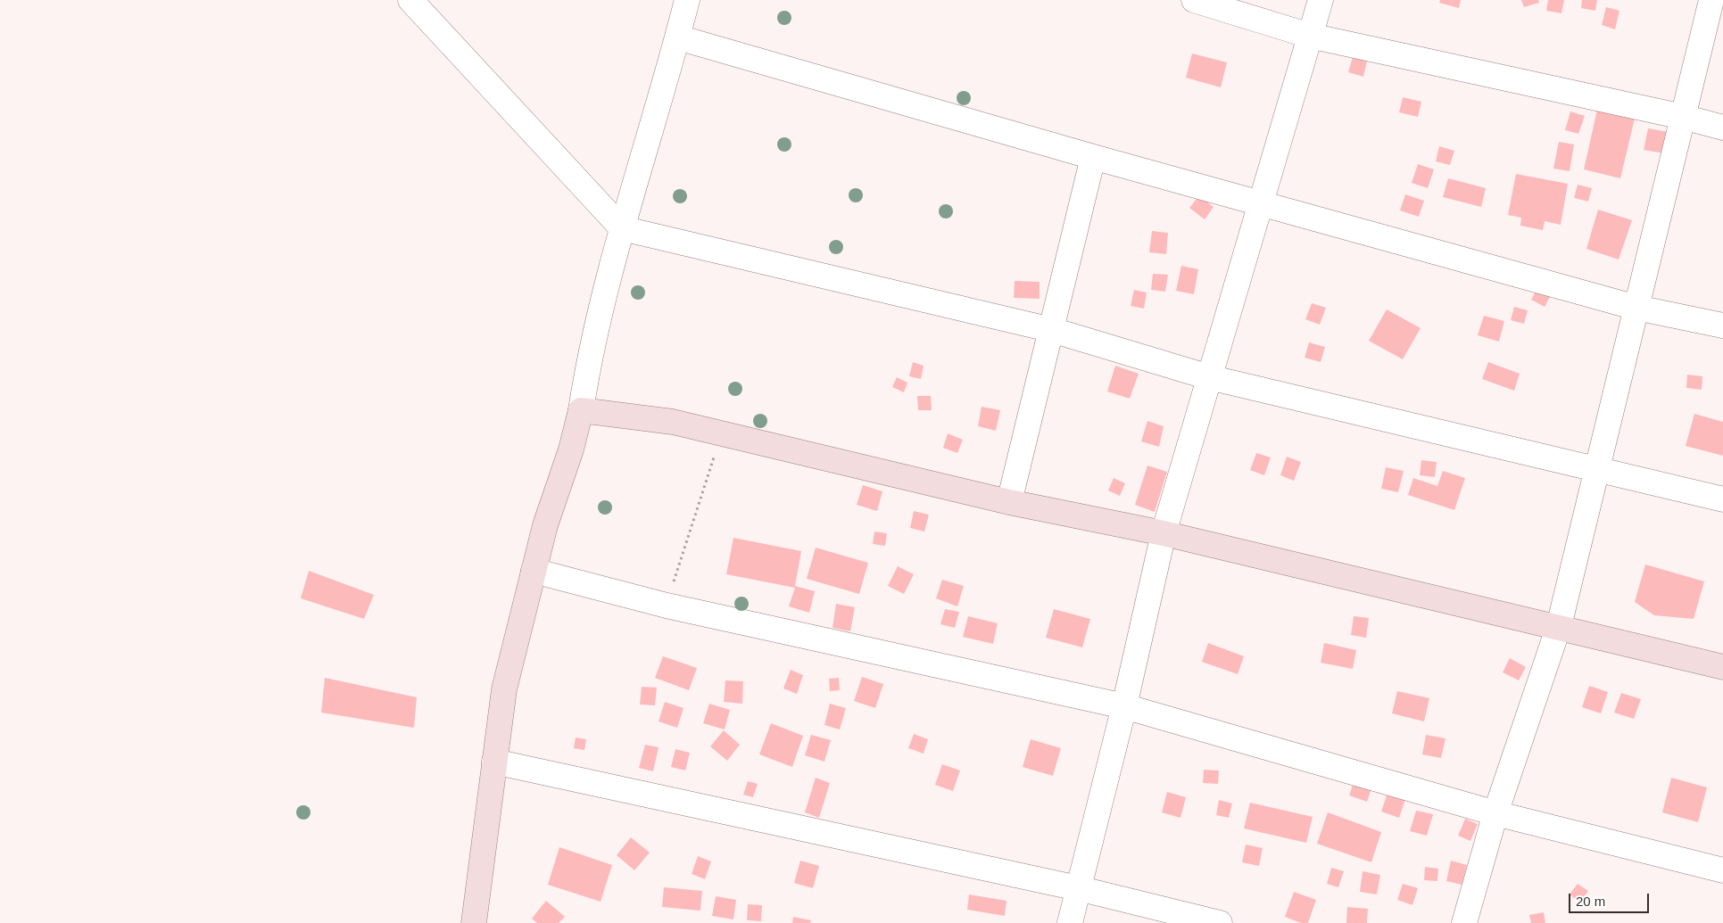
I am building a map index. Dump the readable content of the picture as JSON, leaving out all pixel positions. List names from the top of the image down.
{
  "scale_bar": "20 m"
}
